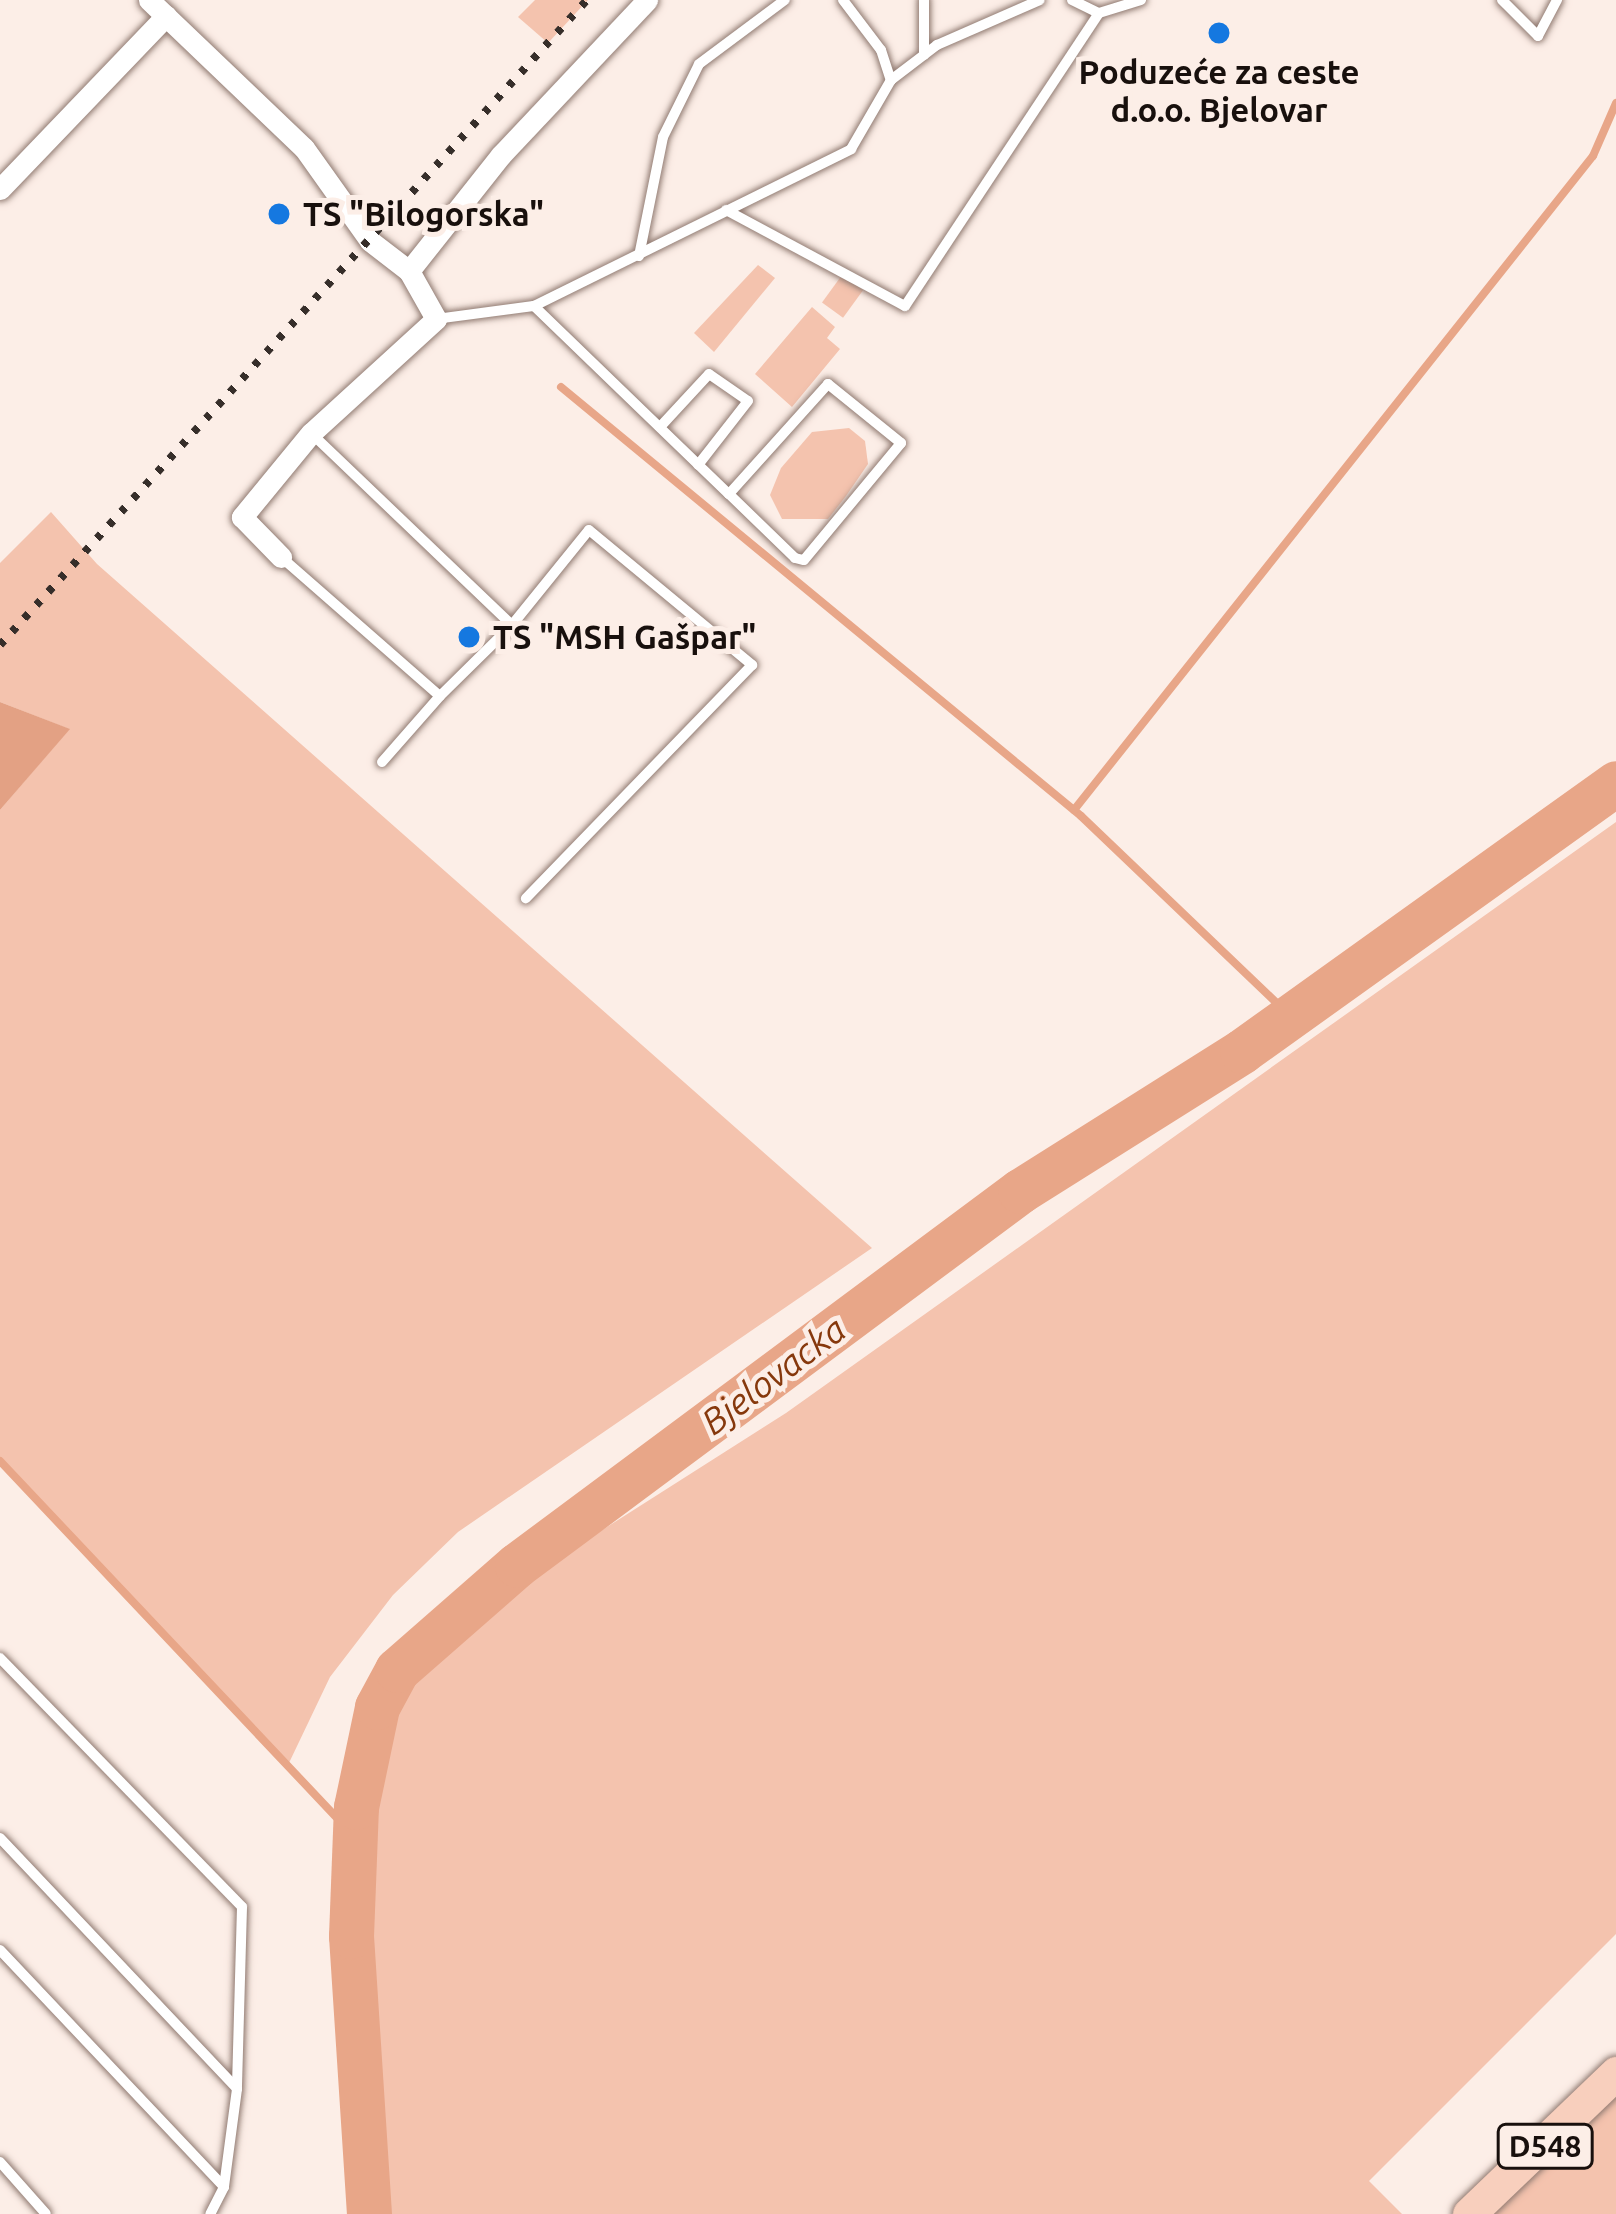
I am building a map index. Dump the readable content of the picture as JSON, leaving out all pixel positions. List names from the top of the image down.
{
  "streets": {
    "main road": ["D548"]
  },
  "water": ["Bjelovacka"],
  "places": ["Poduzeće za ceste d.o.o. Bjelovar", "TS \"Bilogorska\"", "TS \"MSH Gašpar\""]
}
